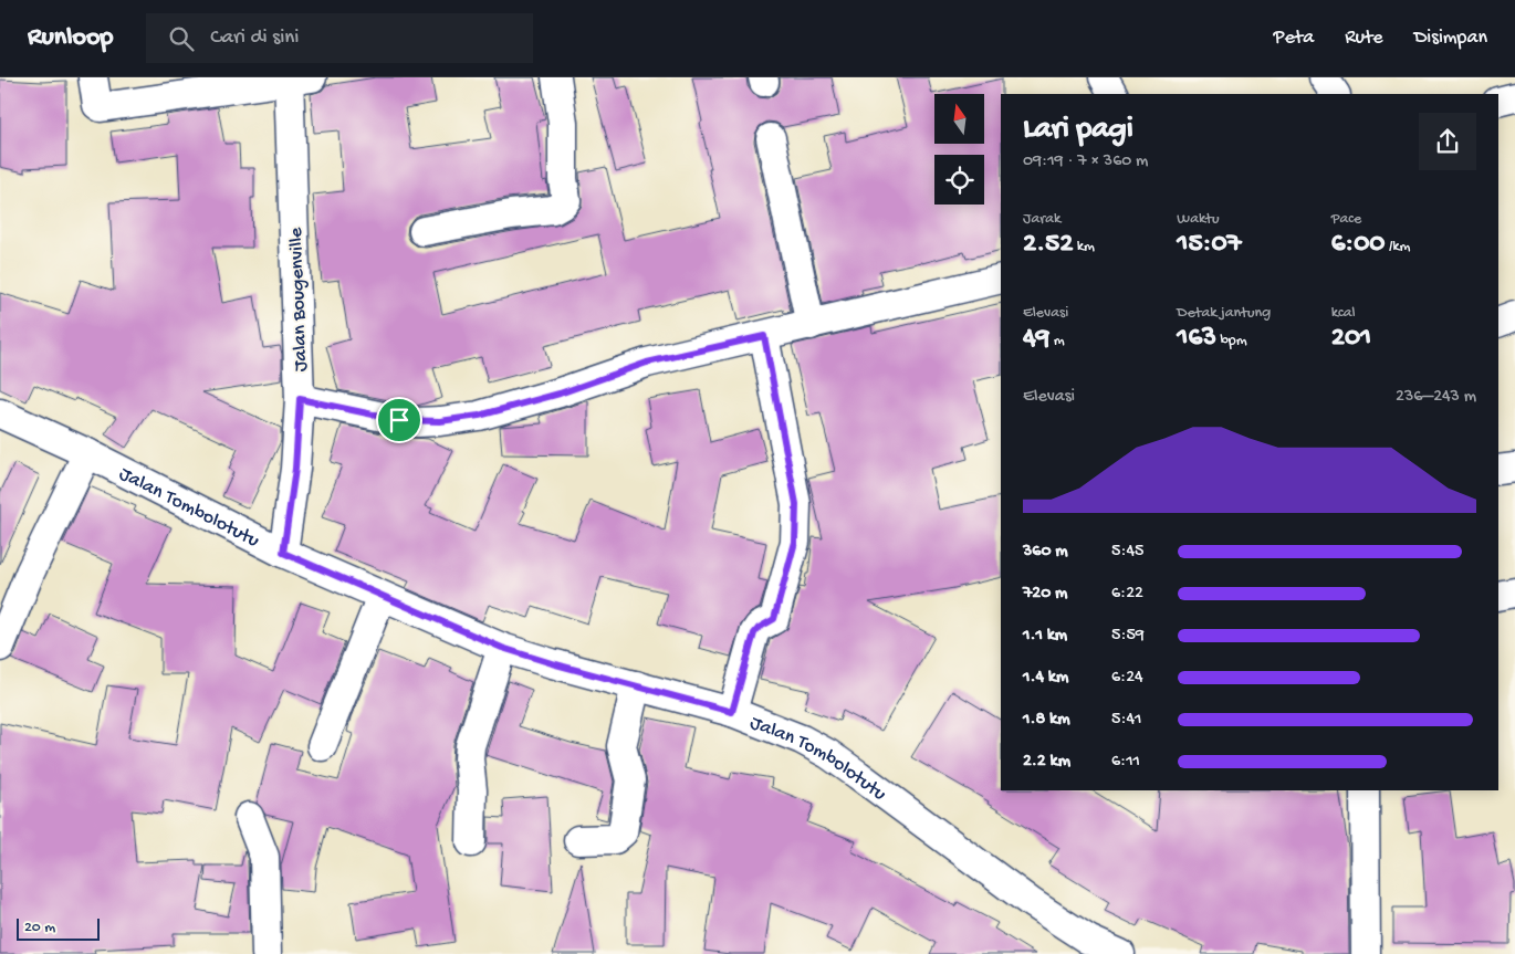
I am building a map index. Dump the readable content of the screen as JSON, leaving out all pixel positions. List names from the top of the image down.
{
  "streets": {
    "street": ["Jalan Bougenville", "Jalan Tombolotutu"]
  },
  "crossings": [
    ["Jalan Bougenville", "Jalan Tombolotutu"]
  ],
  "scale_bar": "20 m",
  "north": "top",
  "page": {
    "header": "Runloop",
    "search": "Cari di sini",
    "nav": ["Peta", "Rute", "Disimpan"],
    "heading": ["Lari pagi", "09:19 · 7 × 360 m"],
    "stats": [
      ["Jarak", "2.52 km"],
      ["Waktu", "15:07"],
      ["Pace", "6:00 /km"],
      ["Elevasi", "49 m"],
      ["Detak jantung", "163 bpm"],
      ["kcal", "201"]
    ],
    "chart": ["Elevasi", "236–243 m"],
    "list": [
      {
        "name": "360 m",
        "note": "5:45"
      },
      {
        "name": "720 m",
        "note": "6:22"
      },
      {
        "name": "1.1 km",
        "note": "5:59"
      },
      {
        "name": "1.4 km",
        "note": "6:24"
      },
      {
        "name": "1.8 km",
        "note": "5:41"
      },
      {
        "name": "2.2 km",
        "note": "6:11"
      }
    ],
    "scale": "20 m"
  }
}
